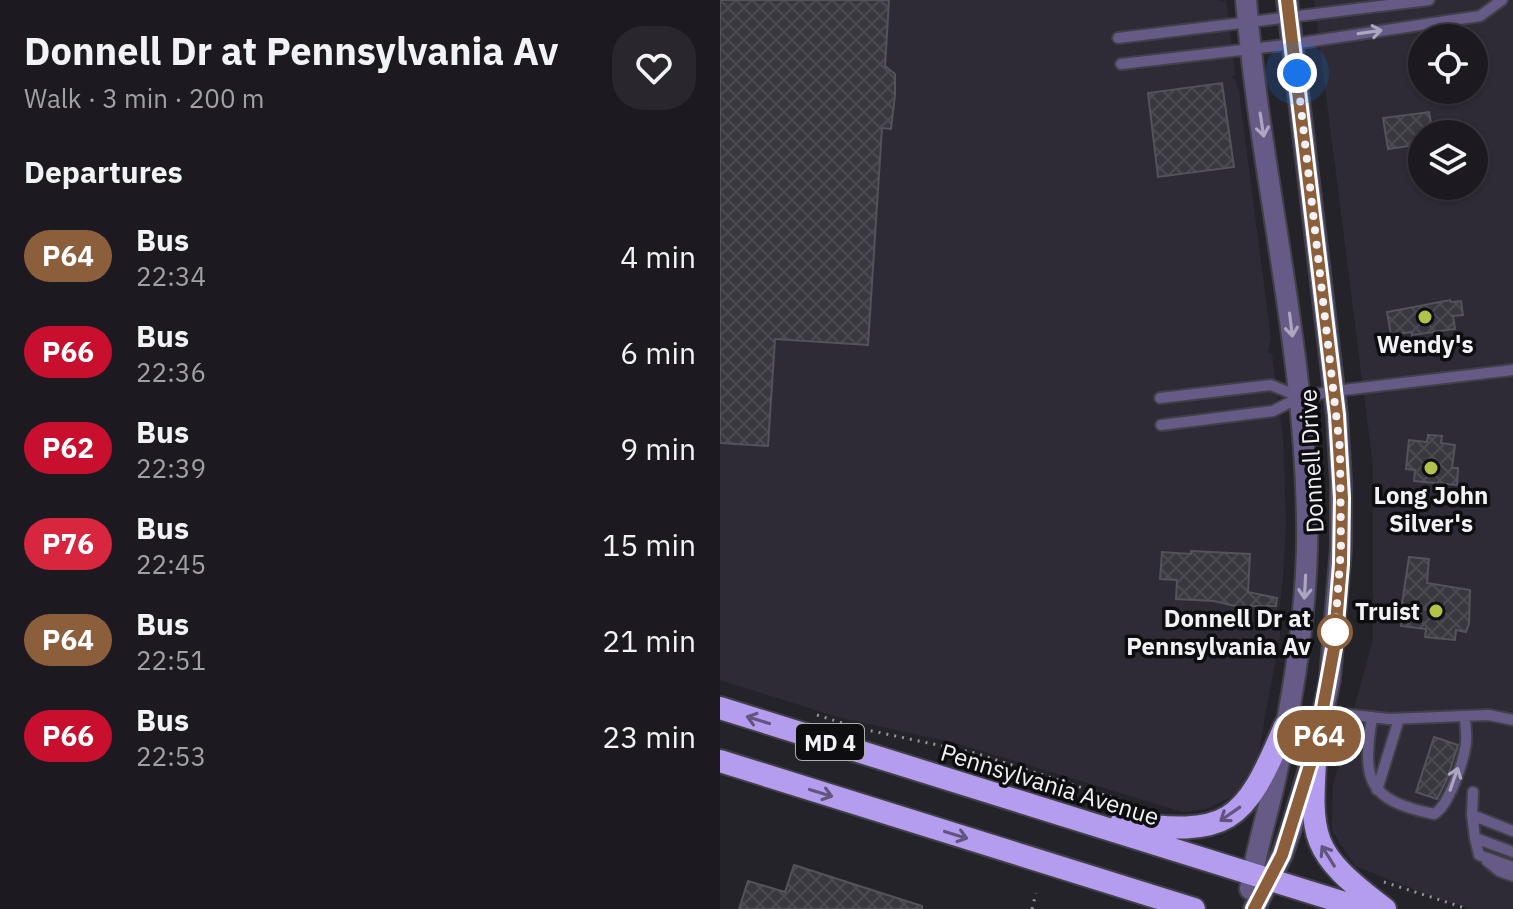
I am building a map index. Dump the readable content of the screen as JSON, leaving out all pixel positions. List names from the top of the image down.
{
  "streets": {
    "highway": ["MD 4", "Pennsylvania Avenue"],
    "street": ["Donnell Drive"]
  },
  "crossings": [
    ["Donnell Drive", "Pennsylvania Avenue"]
  ],
  "places": [
    "Wendy's",
    "Long John Silver's",
    "Truist",
    "Donnell Dr at Pennsylvania Av"
  ],
  "lines": ["bus line P64"],
  "page": {
    "heading": [
      ["Donnell Dr at Pennsylvania Av", "Walk · 3 min · 200 m"],
      "Departures"
    ],
    "on_map": "P64",
    "list": [
      {
        "mark": "P64",
        "name": "Bus",
        "note": "22:34",
        "value": "4 min"
      },
      {
        "mark": "P66",
        "name": "Bus",
        "note": "22:36",
        "value": "6 min"
      },
      {
        "mark": "P62",
        "name": "Bus",
        "note": "22:39",
        "value": "9 min"
      },
      {
        "mark": "P76",
        "name": "Bus",
        "note": "22:45",
        "value": "15 min"
      },
      {
        "mark": "P64",
        "name": "Bus",
        "note": "22:51",
        "value": "21 min"
      },
      {
        "mark": "P66",
        "name": "Bus",
        "note": "22:53",
        "value": "23 min"
      }
    ]
  }
}
